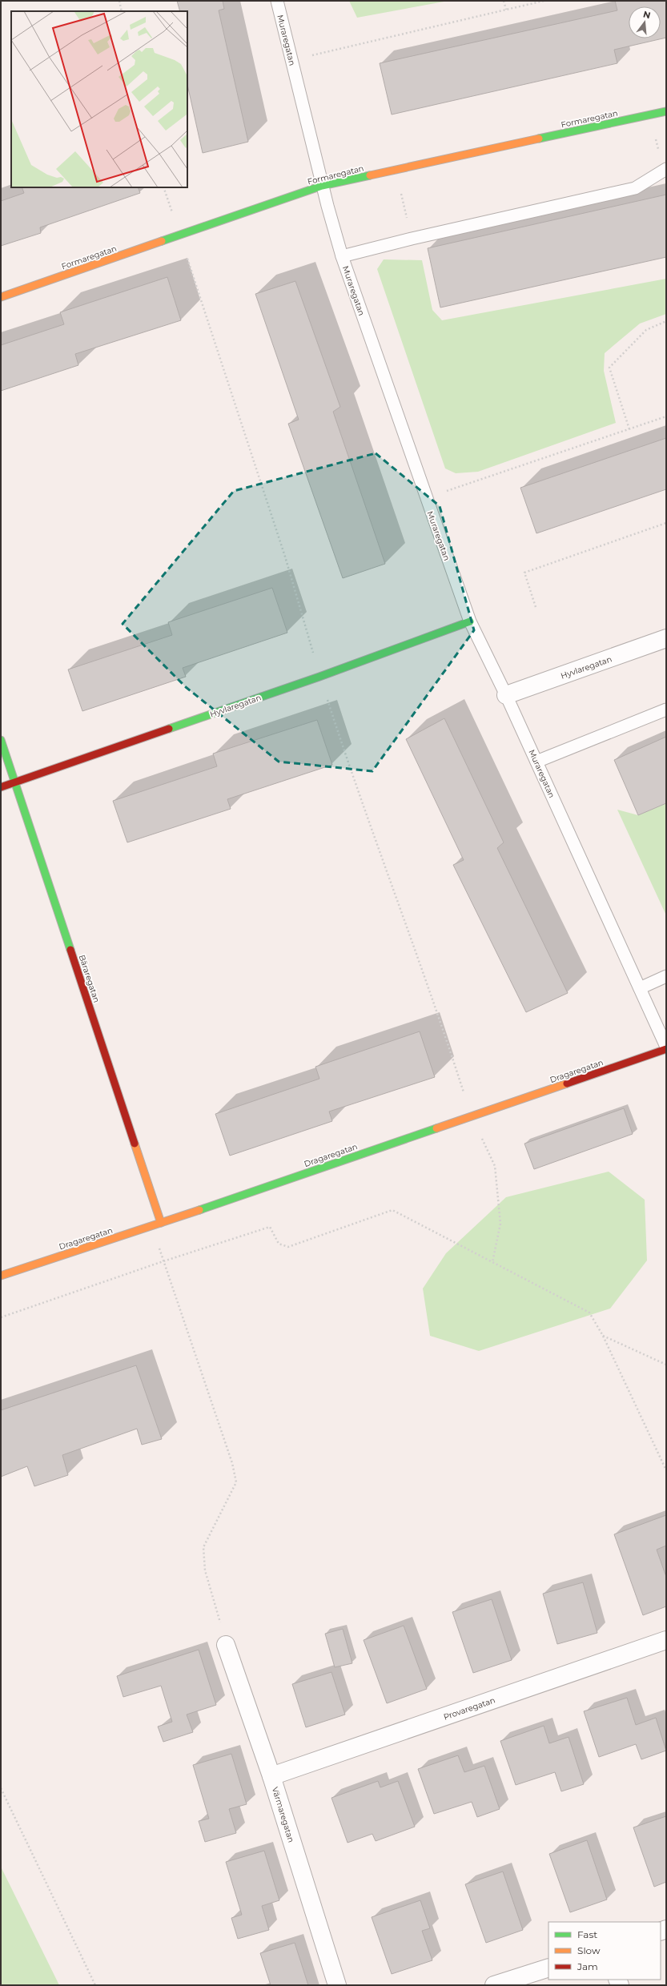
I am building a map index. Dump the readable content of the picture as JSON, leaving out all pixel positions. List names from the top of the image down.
{
  "streets": {
    "street": [
      "Formaregatan",
      "Hyvlaregatan",
      "Bäraregatan",
      "Dragaregatan",
      "Provaregatan",
      "Värmaregatan"
    ],
    "lane": ["Muraregatan"]
  },
  "crossings": [
    ["Muraregatan", "Formaregatan"],
    ["Muraregatan", "Hyvlaregatan"],
    ["Muraregatan", "Dragaregatan"],
    ["Hyvlaregatan", "Bäraregatan"],
    ["Bäraregatan", "Dragaregatan"],
    ["Provaregatan", "Värmaregatan"]
  ],
  "legend": ["Fast", "Slow", "Jam"],
  "north": "top"
}
